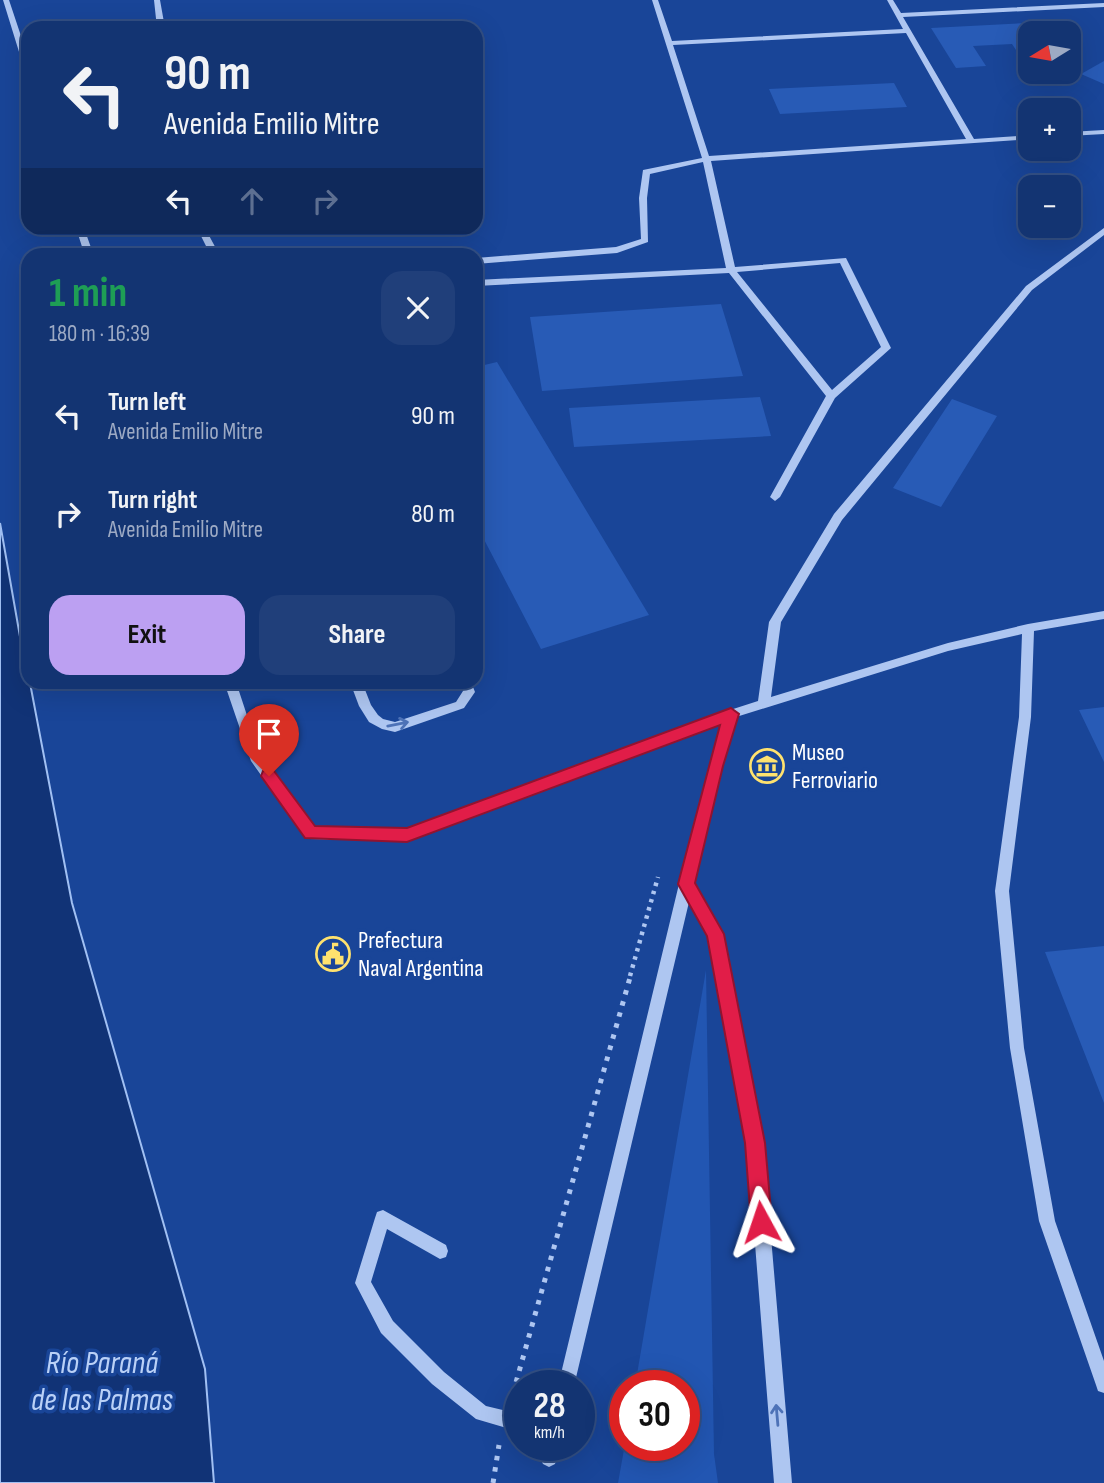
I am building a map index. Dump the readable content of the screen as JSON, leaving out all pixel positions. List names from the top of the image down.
{
  "water": ["Río Paraná de las Palmas"],
  "places": {
    "museum": ["Museo Ferroviario"],
    "public building": ["Prefectura Naval Argentina"]
  },
  "north": "left",
  "page": {
    "map_buttons": ["+", "−"],
    "turn": ["90 m", "Avenida Emilio Mitre"],
    "heading": ["1 min", "180 m · 16:39"],
    "list": [
      {
        "name": "Turn left",
        "note": "Avenida Emilio Mitre",
        "value": "90 m"
      },
      {
        "name": "Turn right",
        "note": "Avenida Emilio Mitre",
        "value": "80 m"
      }
    ],
    "buttons": ["Exit", "Share"],
    "speed": "28 km/h",
    "limit": "30"
  }
}
